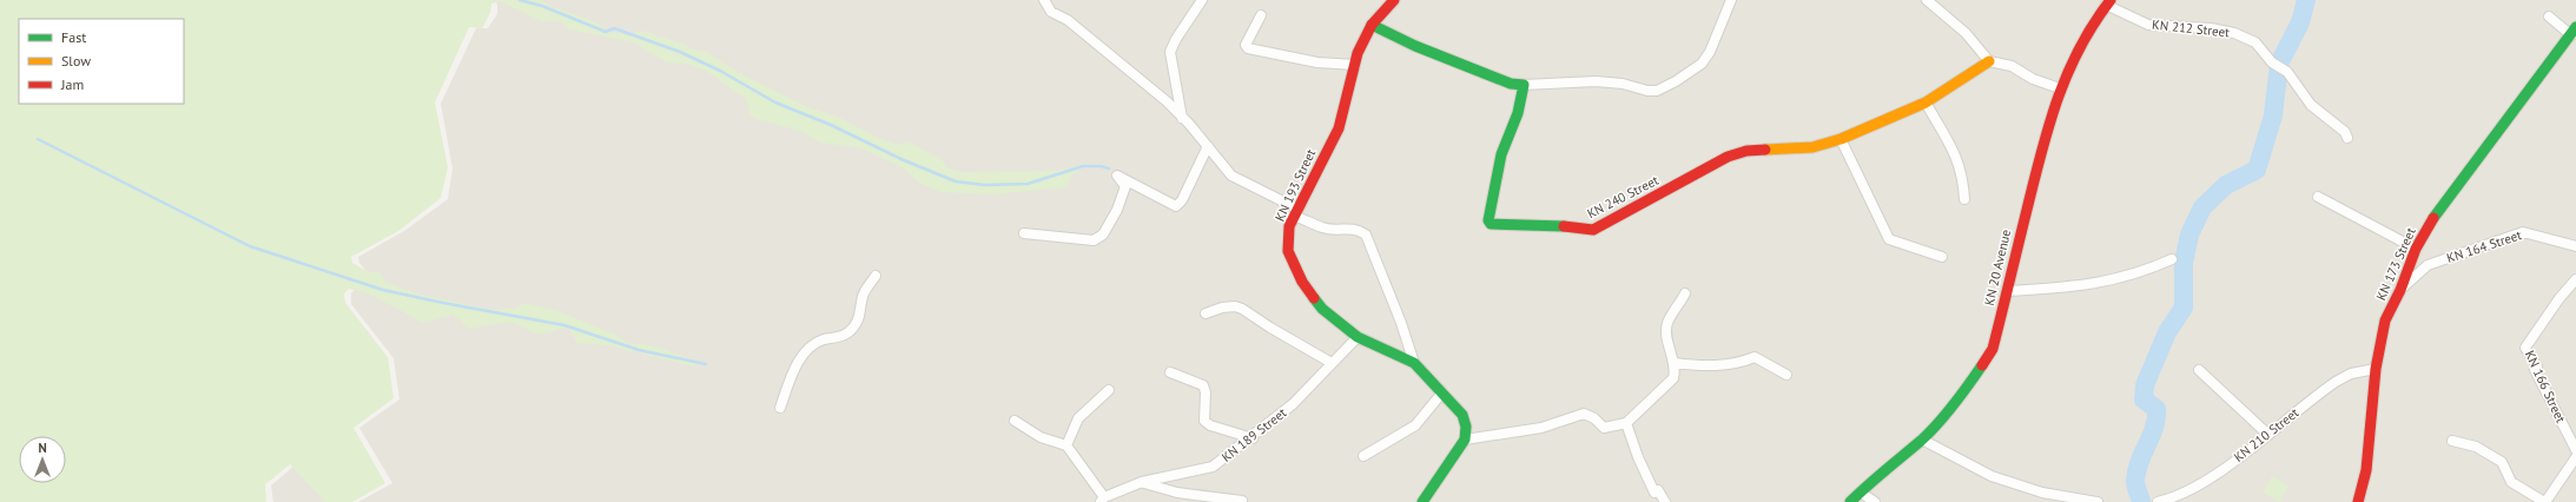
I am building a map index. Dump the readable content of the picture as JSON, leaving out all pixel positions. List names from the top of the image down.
{
  "streets": {
    "street": [
      "KN 212 Street",
      "KN 193 Street",
      "KN 240 Street",
      "KN 164 Street",
      "KN 173 Street",
      "KN 20 Avenue",
      "KN 166 Street",
      "KN 189 Street",
      "KN 210 Street"
    ]
  },
  "crossings": [
    ["KN 212 Street", "KN 20 Avenue"],
    ["KN 193 Street", "KN 189 Street"],
    ["KN 164 Street", "KN 173 Street"],
    ["KN 173 Street", "KN 210 Street"]
  ],
  "legend": ["Fast", "Slow", "Jam"],
  "north": "top"
}
